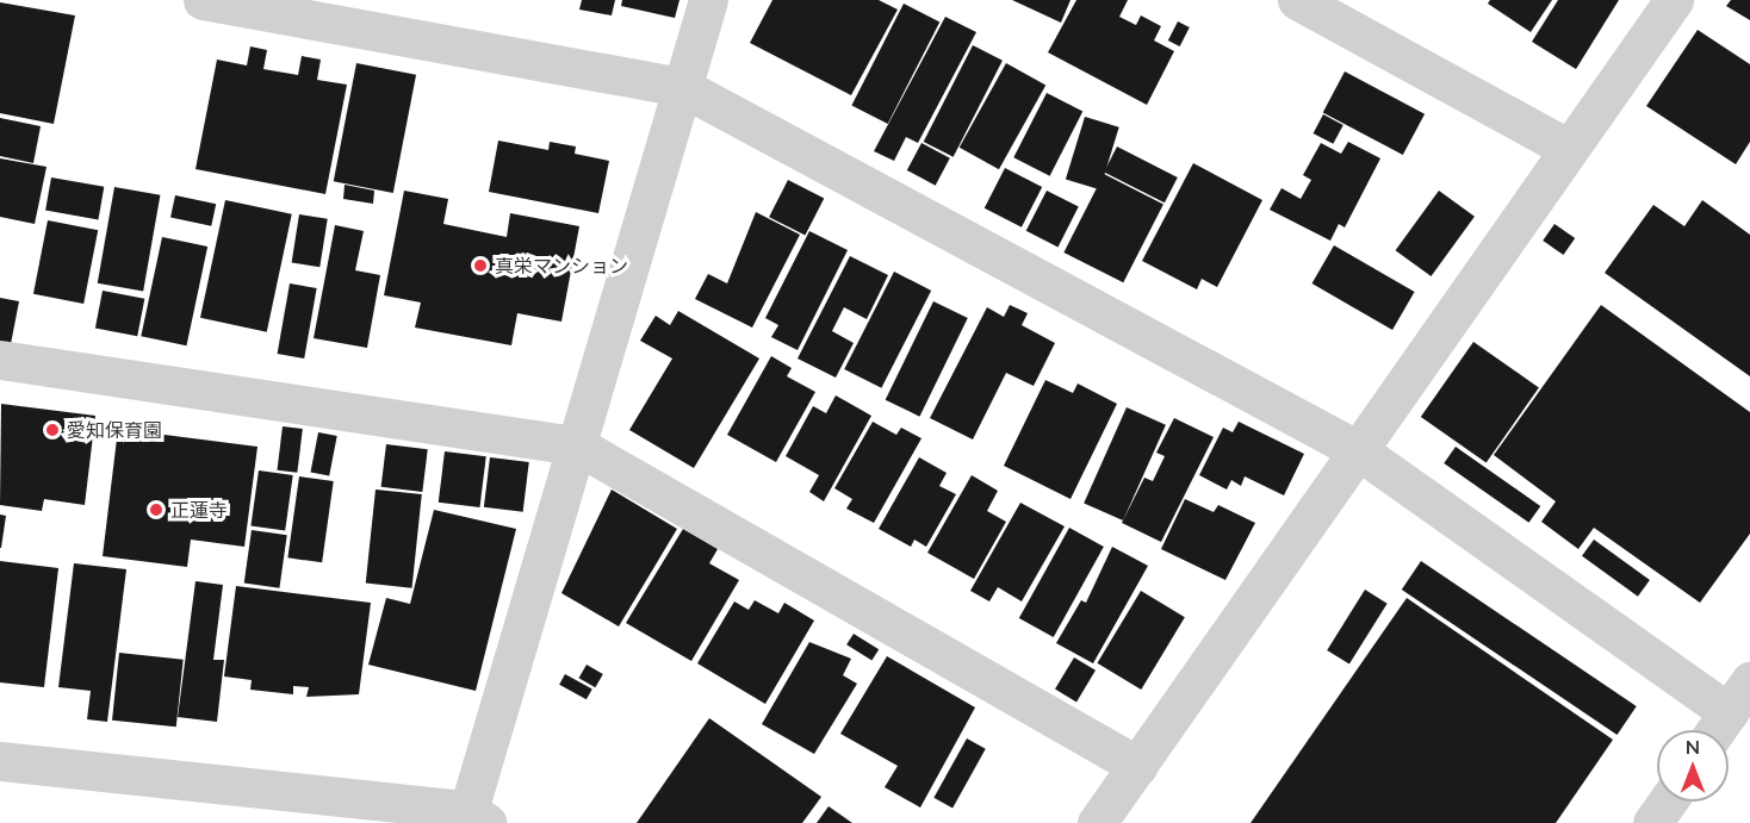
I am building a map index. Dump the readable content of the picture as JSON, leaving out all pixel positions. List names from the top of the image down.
{
  "places": ["真栄マンション", "愛知保育園", "正蓮寺"],
  "north": "top"
}
